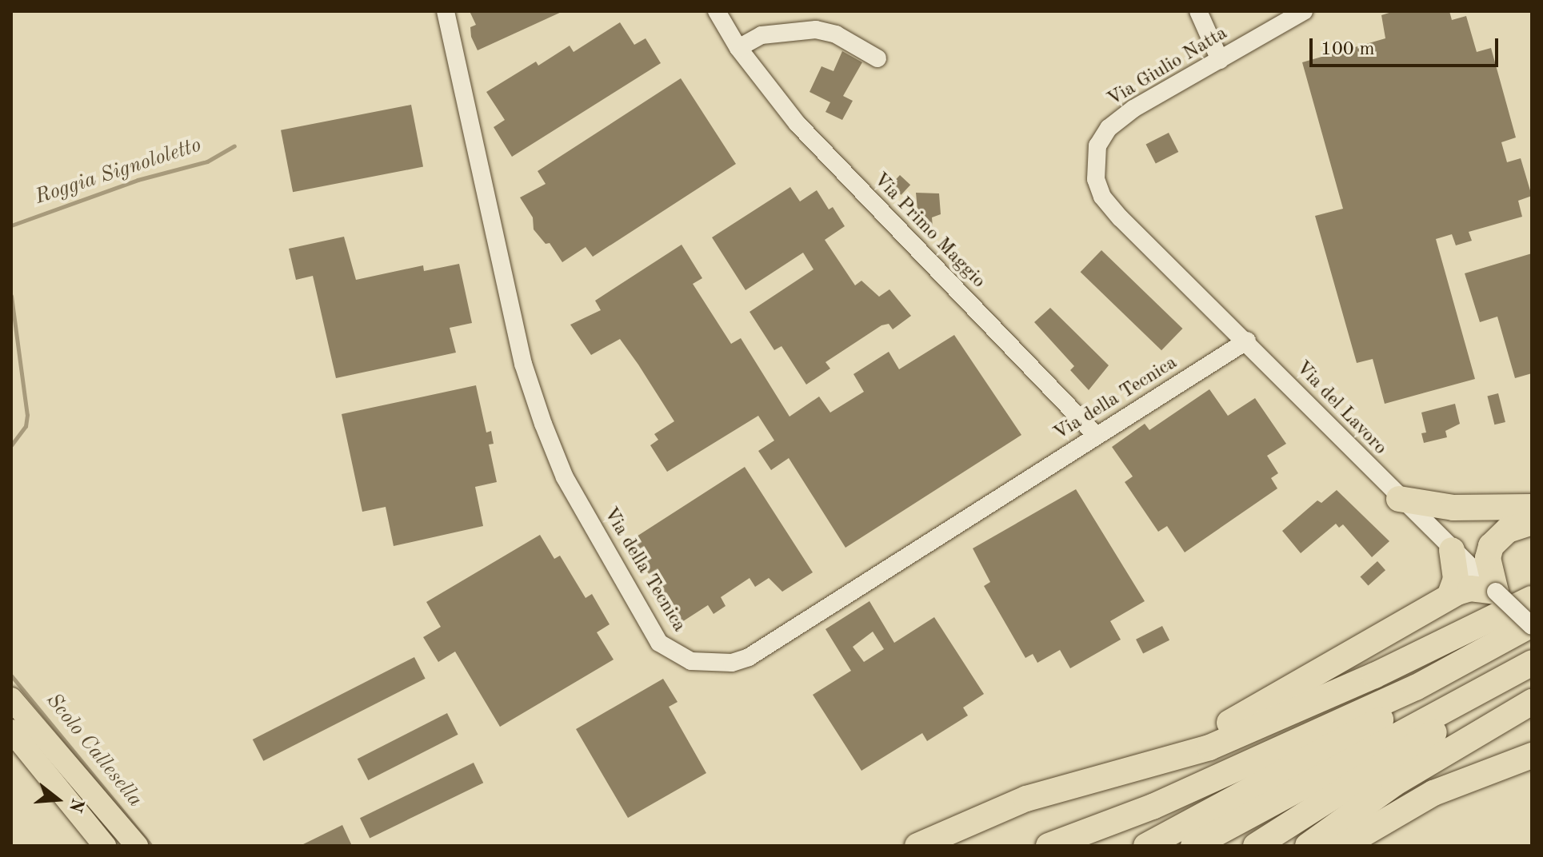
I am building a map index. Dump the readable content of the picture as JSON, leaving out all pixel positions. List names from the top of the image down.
{
  "streets": {
    "street": [
      "Via Giulio Natta",
      "Via Primo Maggio",
      "Via della Tecnica",
      "Via del Lavoro"
    ]
  },
  "crossings": [
    ["Via Giulio Natta", "Via del Lavoro"],
    ["Via Primo Maggio", "Via della Tecnica"],
    ["Via della Tecnica", "Via del Lavoro"]
  ],
  "water": ["Roggia Signololetto", "Scolo Callesella"],
  "scale_bar": "100 m",
  "north": "right"
}
